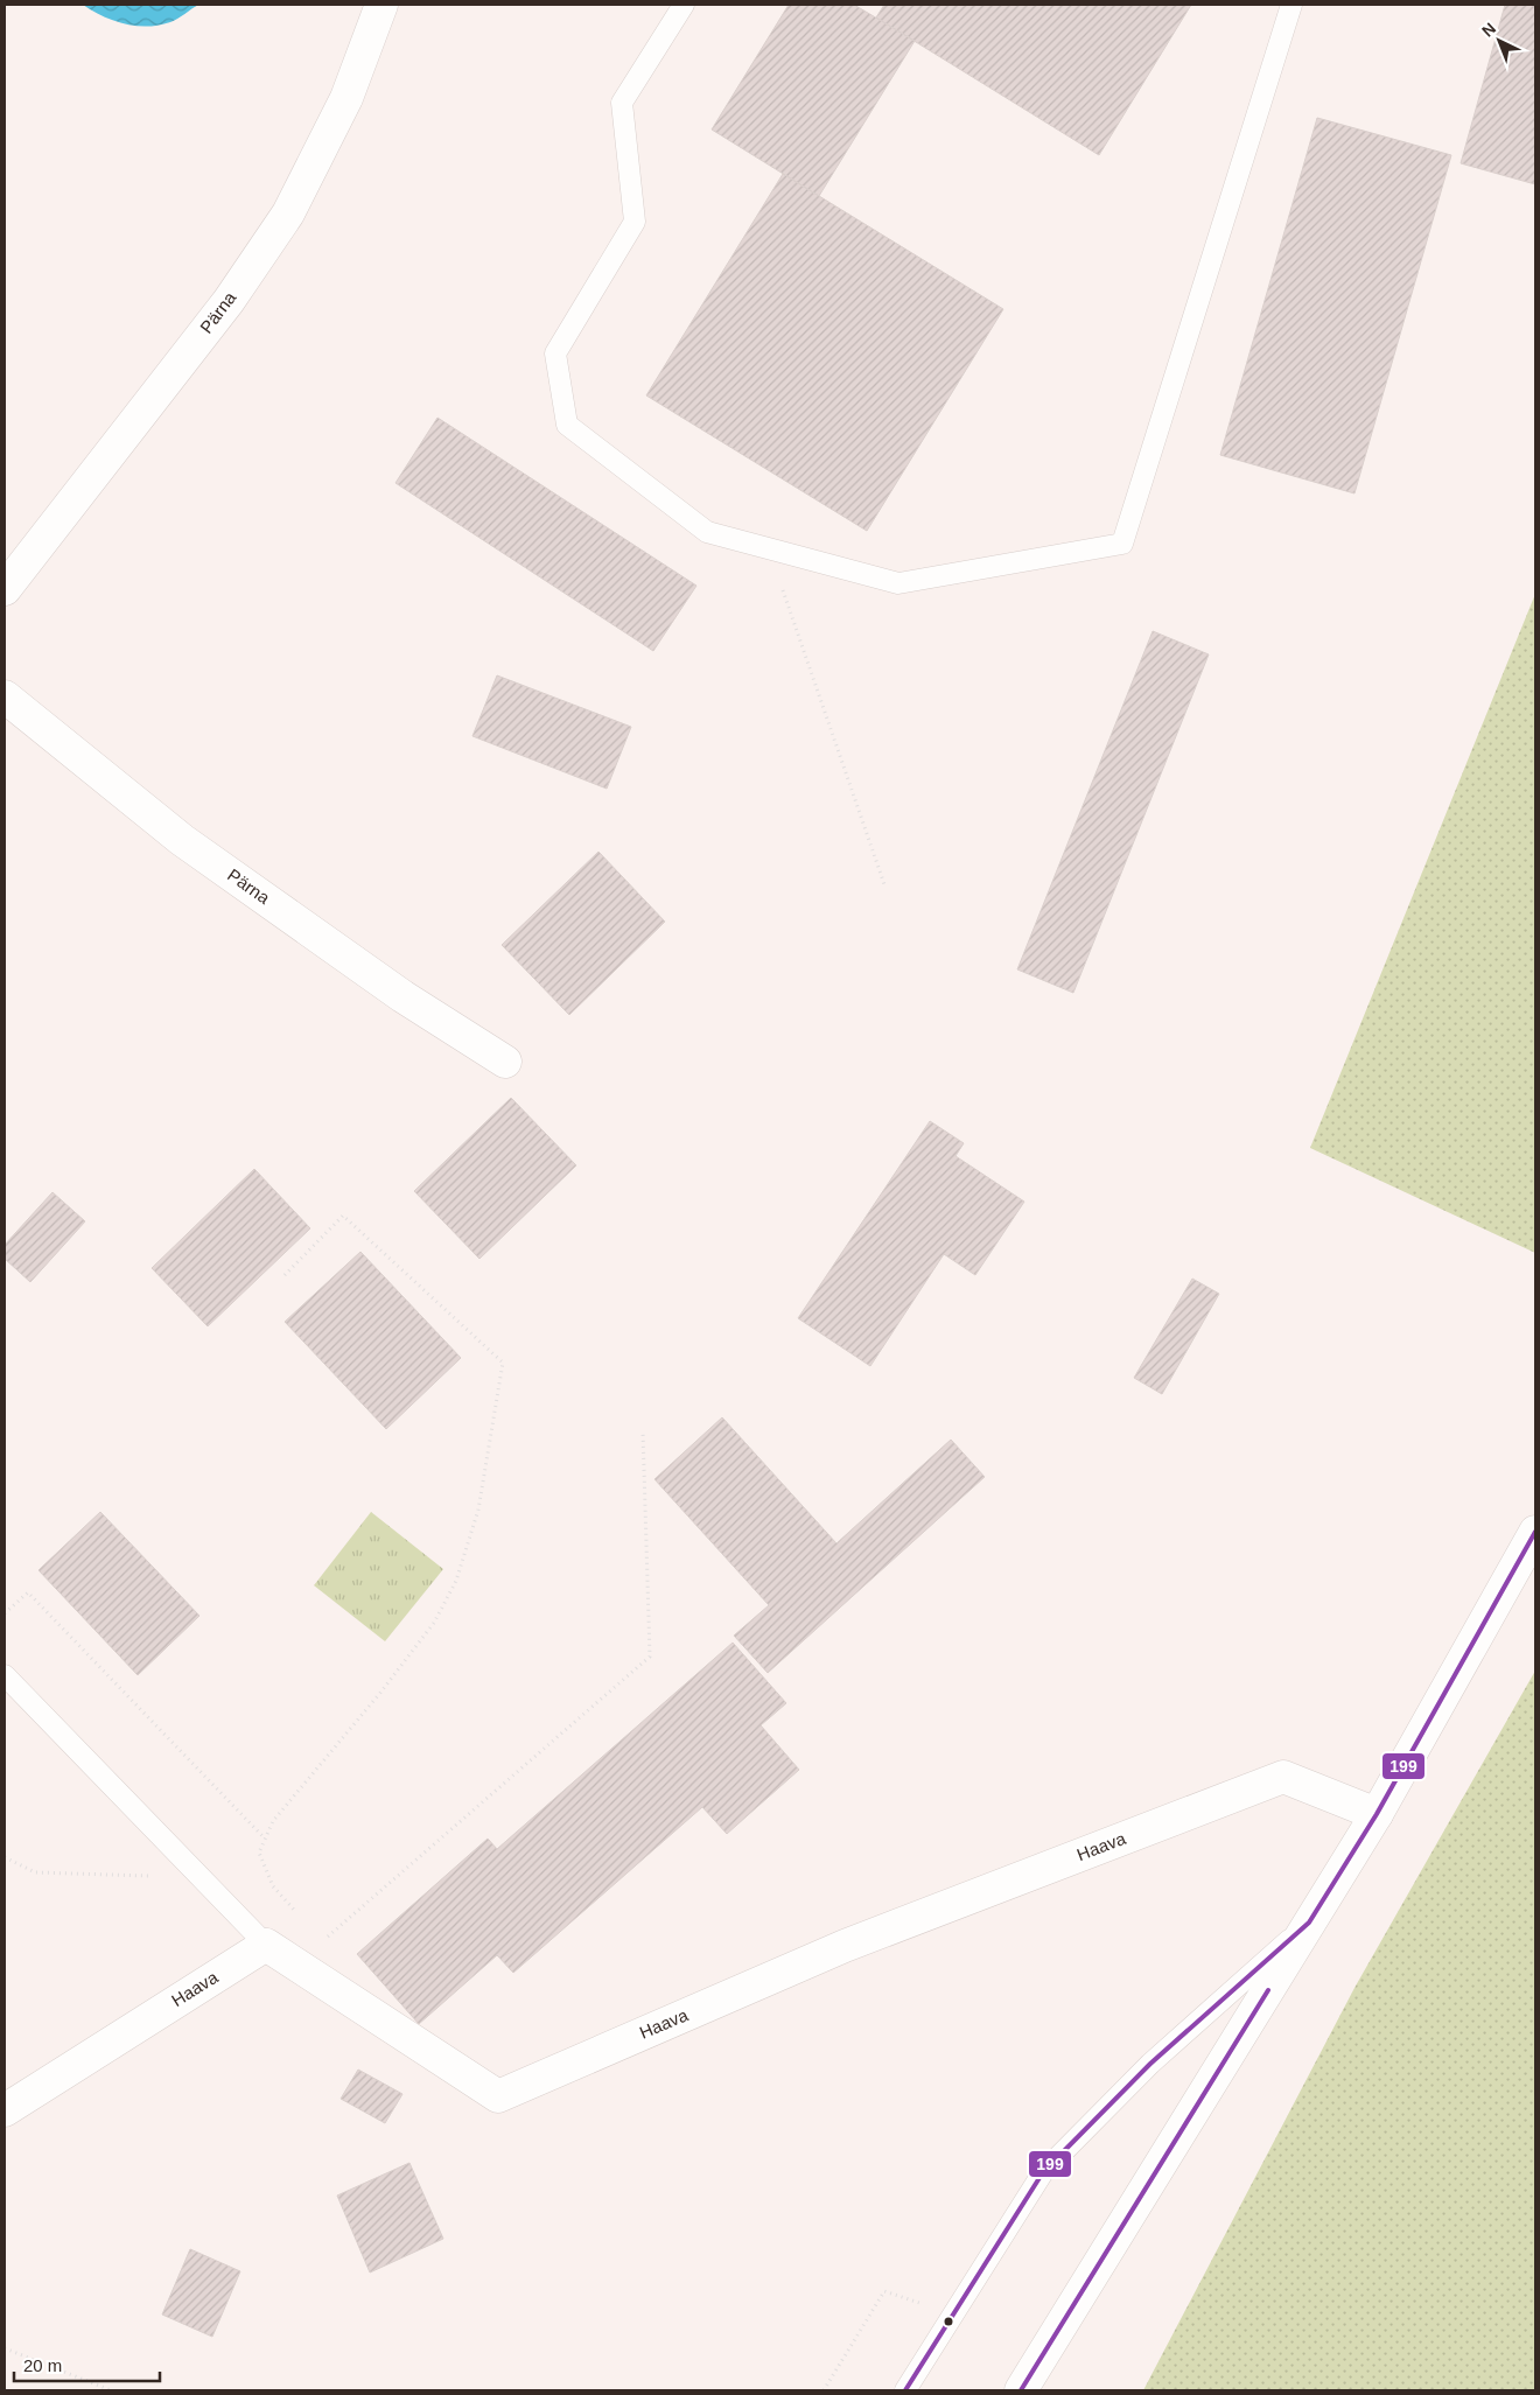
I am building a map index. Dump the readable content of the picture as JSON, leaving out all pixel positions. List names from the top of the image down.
{
  "streets": {
    "main road": ["Pärna", "Haava"]
  },
  "lines": ["transit line 199"],
  "scale_bar": "20 m",
  "north": "top left"
}
